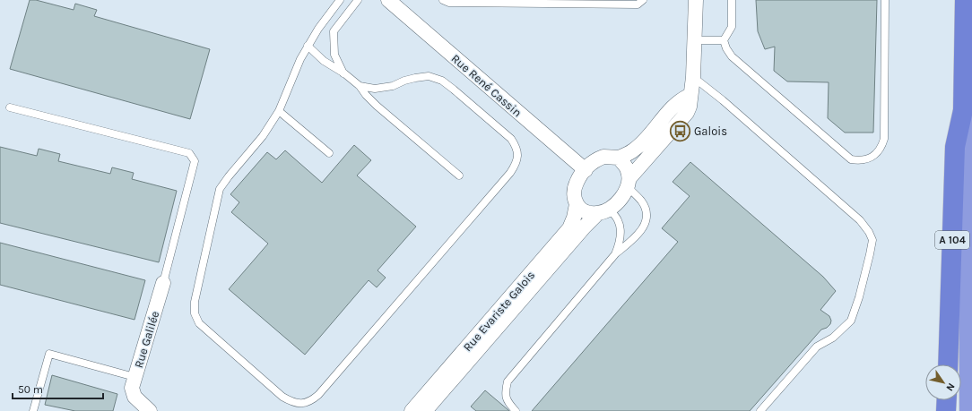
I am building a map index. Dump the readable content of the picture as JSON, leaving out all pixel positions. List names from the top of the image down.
{
  "streets": {
    "highway": ["A 104"],
    "street": ["Rue René Cassin", "Rue Evariste Galois", "Rue Galilée"]
  },
  "crossings": [
    ["Rue René Cassin", "Rue Evariste Galois"]
  ],
  "places": {
    "bus stop": ["Galois"]
  },
  "scale_bar": "50 m",
  "north": "bottom right"
}
